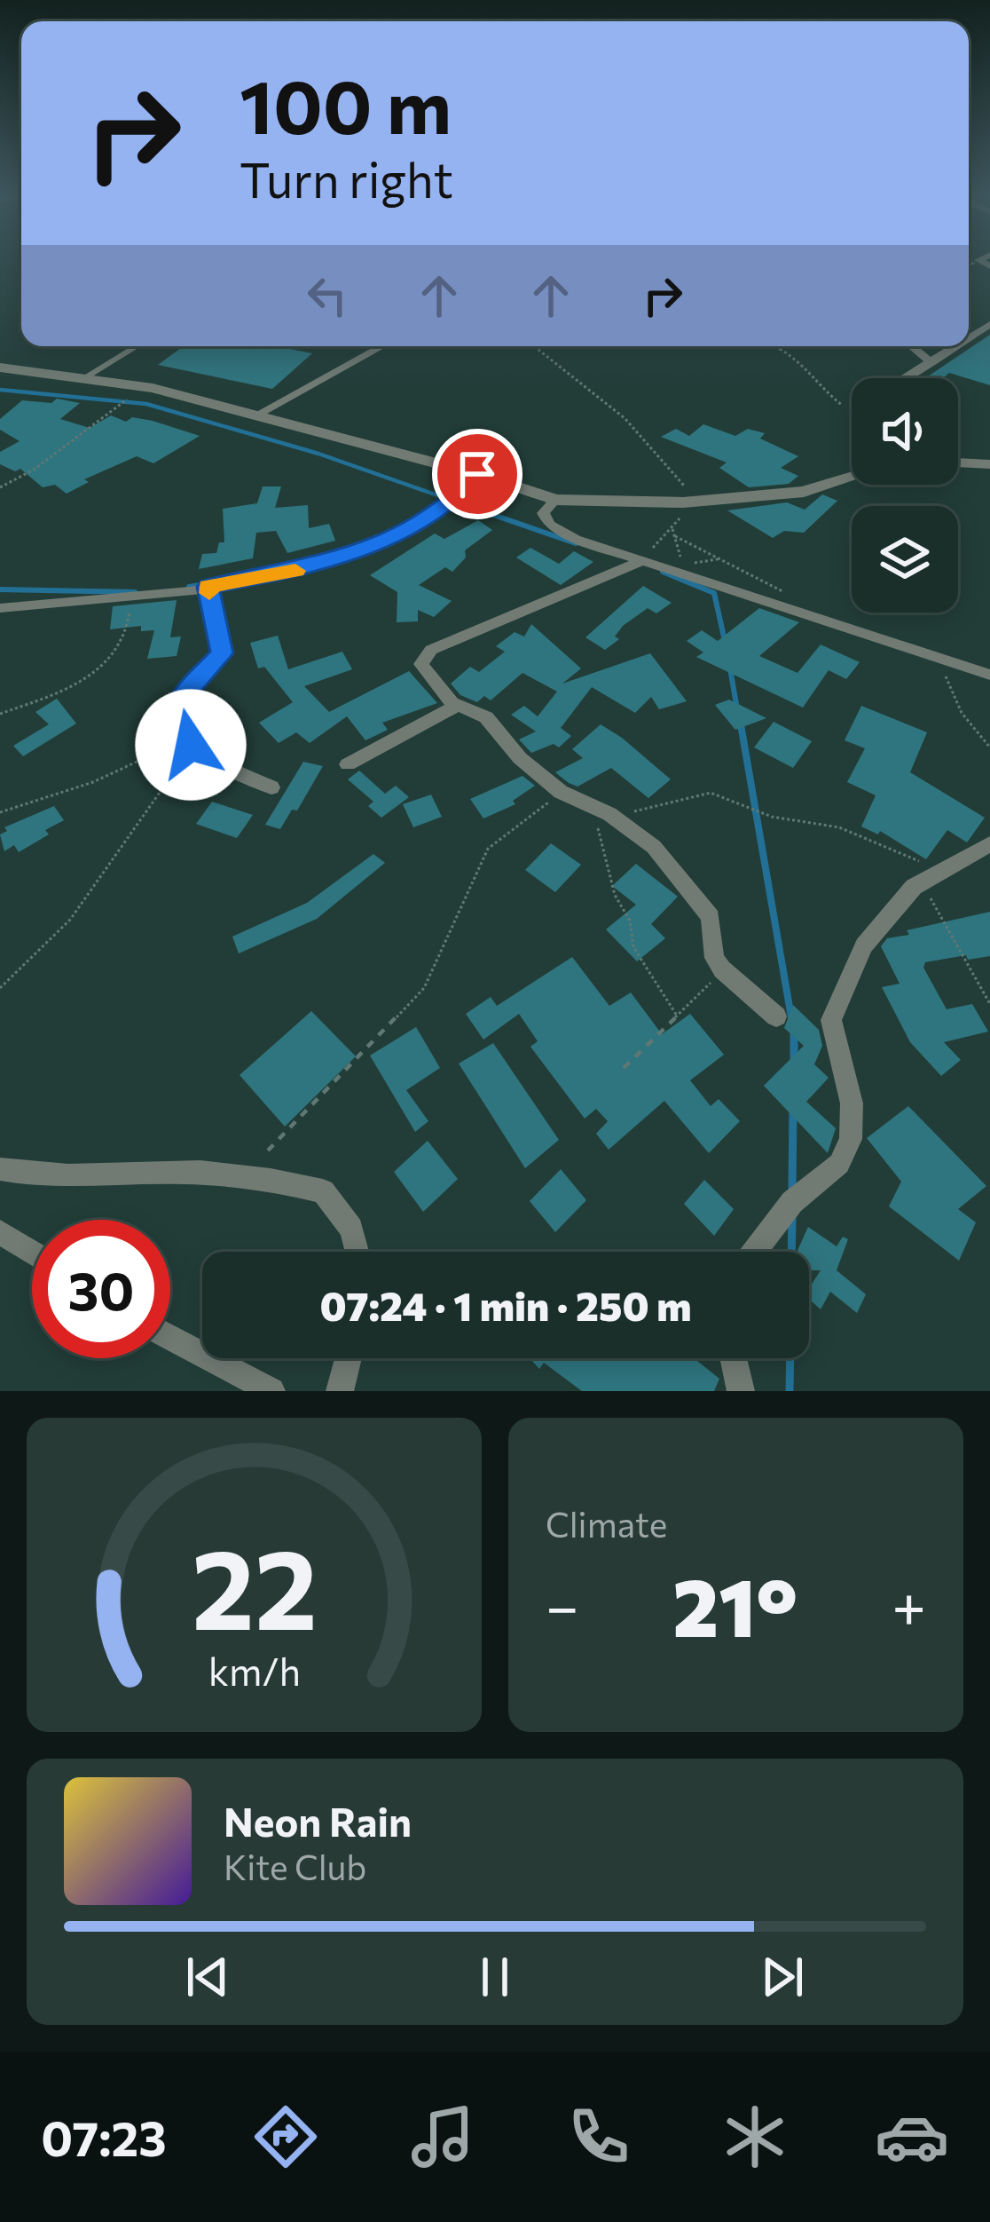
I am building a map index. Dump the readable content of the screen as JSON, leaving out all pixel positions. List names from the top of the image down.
{
  "page": {
    "turn": ["100 m", "Turn right"],
    "limit": "30",
    "trip": "07:24 · 1 min · 250 m",
    "tile": "Climate",
    "heat": ["−", "21°", "+"],
    "song": ["Neon Rain", "Kite Club"],
    "tabs": "07:23",
    "gauge": ["22", "km/h"]
  }
}
